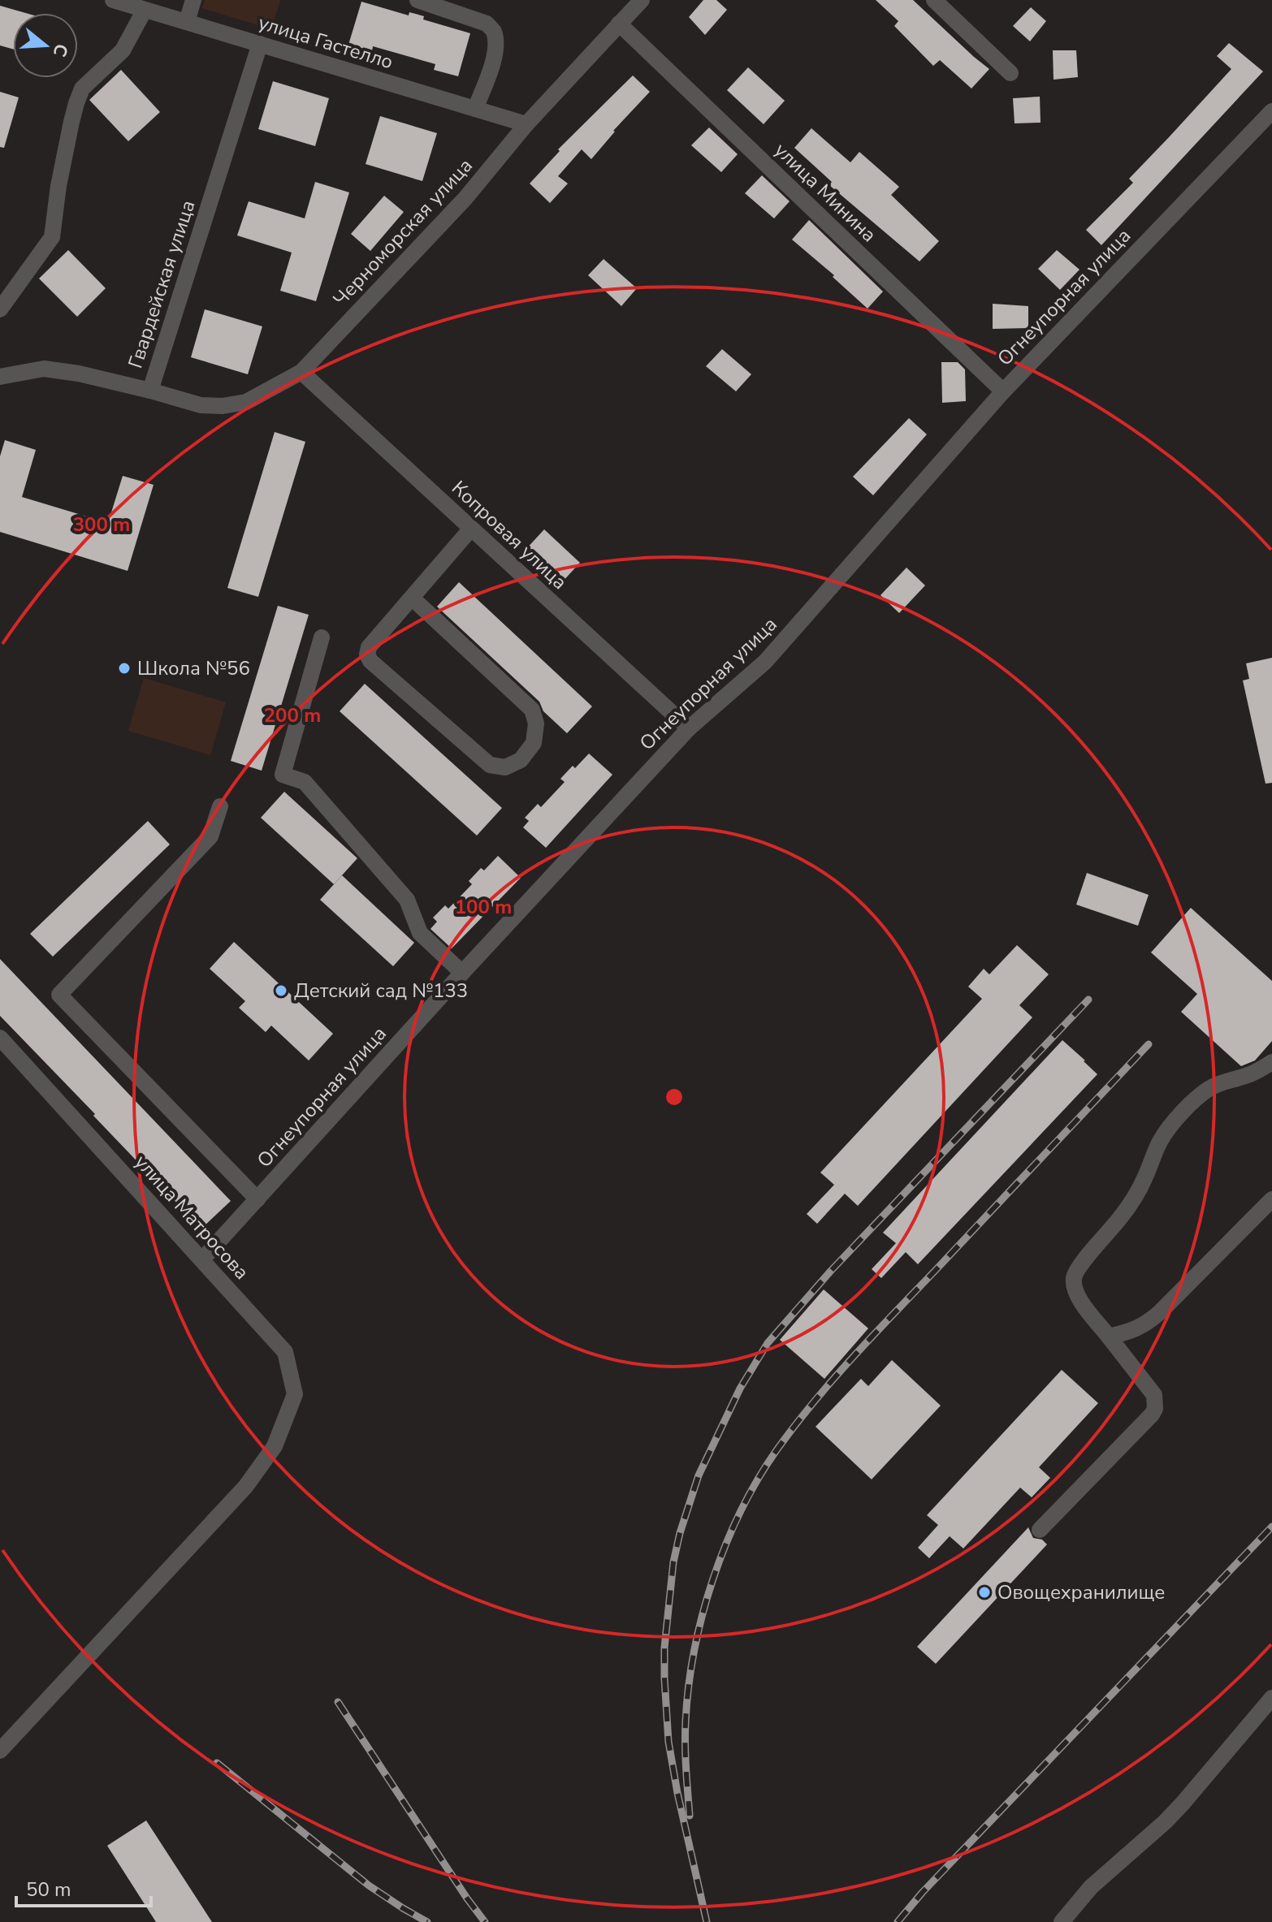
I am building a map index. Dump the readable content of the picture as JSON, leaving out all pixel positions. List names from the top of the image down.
{
  "streets": {
    "street": [
      "улица Гастелло",
      "улица Минина",
      "Черноморская улица",
      "Гвардейская улица",
      "Огнеупорная улица",
      "Копровая улица",
      "улица Матросова"
    ]
  },
  "crossings": [
    ["улица Гастелло", "Черноморская улица"],
    ["улица Гастелло", "Гвардейская улица"],
    ["улица Минина", "Черноморская улица"],
    ["улица Минина", "Огнеупорная улица"],
    ["Черноморская улица", "Гвардейская улица"],
    ["Черноморская улица", "Копровая улица"],
    ["Огнеупорная улица", "Копровая улица"],
    ["Огнеупорная улица", "улица Матросова"]
  ],
  "places": ["Школа №56", "Детский сад №133", "Овощехранилище"],
  "scale_bar": "50 m",
  "north": "right",
  "rings": ["300 m", "200 m", "100 m"]
}
